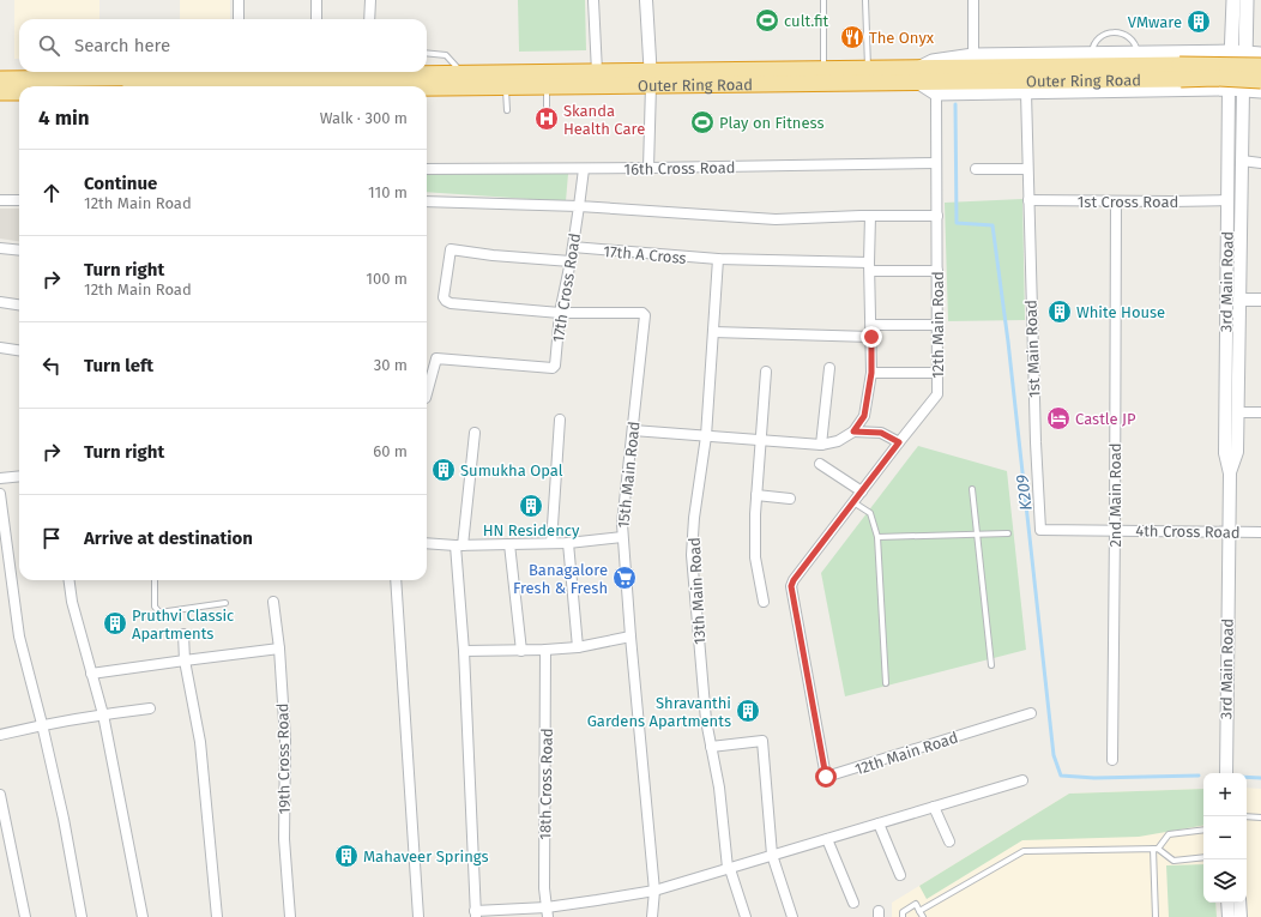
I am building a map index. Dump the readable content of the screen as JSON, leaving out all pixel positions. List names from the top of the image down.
{
  "streets": {
    "highway": ["Outer Ring Road"],
    "street": [
      "16th Cross Road",
      "1st Cross Road",
      "17th A Cross",
      "3rd Main Road",
      "17th Cross Road",
      "12th Main Road",
      "1st Main Road",
      "15th Main Road",
      "2nd Main Road",
      "4th Cross Road",
      "13th Main Road",
      "19th Cross Road",
      "18th Cross Road"
    ]
  },
  "crossings": [
    ["16th Cross Road", "17th Cross Road"],
    ["16th Cross Road", "12th Main Road"],
    ["1st Cross Road", "3rd Main Road"],
    ["1st Cross Road", "1st Main Road"],
    ["1st Cross Road", "2nd Main Road"],
    ["17th A Cross", "17th Cross Road"],
    ["17th A Cross", "12th Main Road"],
    ["17th A Cross", "13th Main Road"],
    ["3rd Main Road", "4th Cross Road"],
    ["17th Cross Road", "15th Main Road"],
    ["1st Main Road", "2nd Main Road"],
    ["1st Main Road", "4th Cross Road"],
    ["2nd Main Road", "4th Cross Road"]
  ],
  "water": ["K209"],
  "places": {
    "sports": ["cult.fit", "Play on Fitness"],
    "building": [
      "VMware",
      "White House",
      "Sumukha Opal",
      "HN Residency",
      "Pruthvi Classic Apartments",
      "Shravanthi Gardens Apartments",
      "Mahaveer Springs"
    ],
    "restaurant": ["The Onyx"],
    "hospital": ["Skanda Health Care"],
    "hotel": ["Castle JP"],
    "supermarket": ["Banagalore Fresh & Fresh"]
  },
  "page": {
    "search": "Search here",
    "heading": ["4 min", "Walk · 300 m"],
    "list": [
      ["Continue", "12th Main Road", "110 m"],
      ["Turn right", "12th Main Road", "100 m"],
      ["Turn left", "30 m"],
      ["Turn right", "60 m"],
      "Arrive at destination"
    ],
    "map_buttons": ["+", "−"]
  }
}
